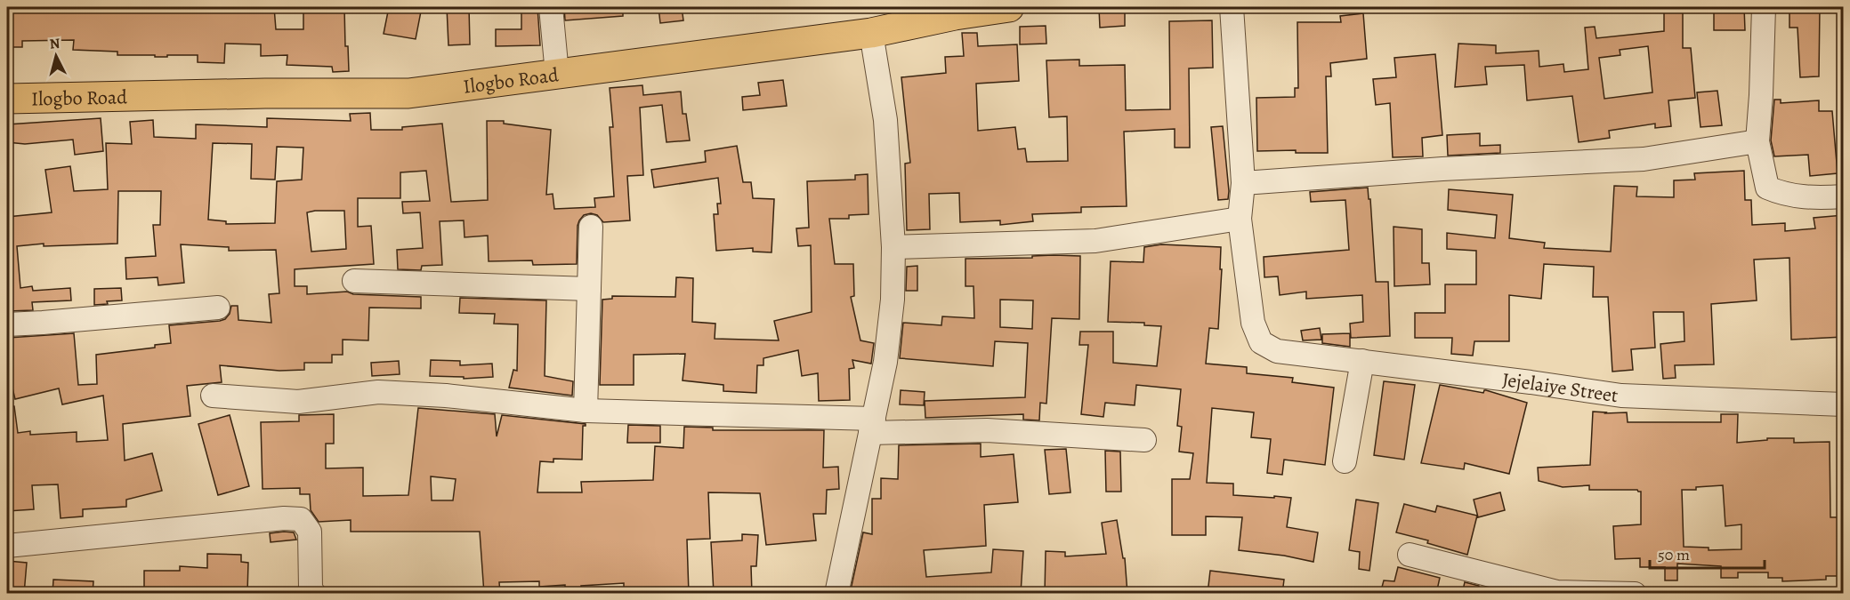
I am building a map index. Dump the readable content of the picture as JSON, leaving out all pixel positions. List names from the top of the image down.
{
  "streets": {
    "main road": ["Ilogbo Road"],
    "street": ["Jejelaiye Street"]
  },
  "scale_bar": "50 m",
  "north": "top"
}
